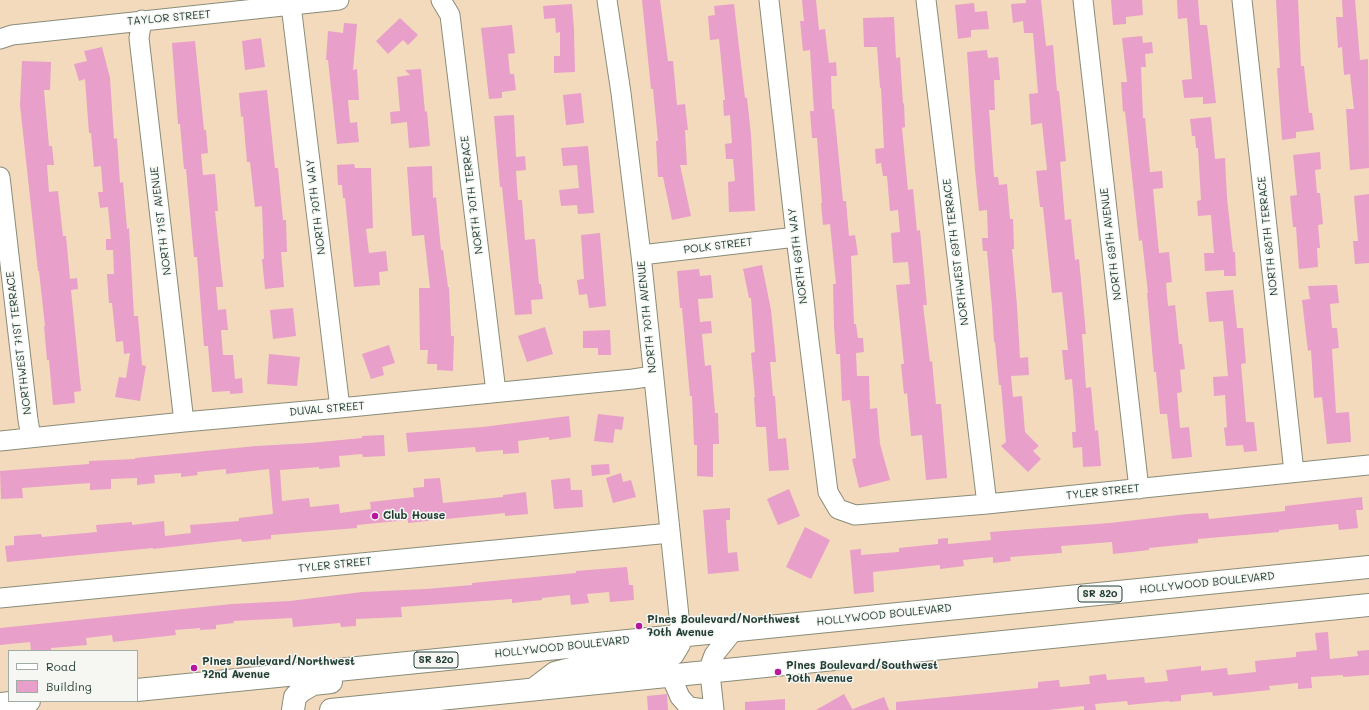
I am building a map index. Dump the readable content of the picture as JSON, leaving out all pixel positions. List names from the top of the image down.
{
  "streets": {
    "highway": ["HOLLYWOOD BOULEVARD", "SR 820"],
    "street": [
      "TAYLOR STREET",
      "NORTH 70TH TERRACE",
      "NORTH 70TH WAY",
      "NORTH 71ST AVENUE",
      "NORTH 68TH TERRACE",
      "NORTH 69TH AVENUE",
      "POLK STREET",
      "NORTHWEST 69TH TERRACE",
      "NORTH 69TH WAY",
      "NORTH 70TH AVENUE",
      "NORTHWEST 71ST TERRACE",
      "DUVAL STREET",
      "TYLER STREET"
    ]
  },
  "crossings": [
    ["TAYLOR STREET", "NORTH 70TH WAY"],
    ["TAYLOR STREET", "NORTH 71ST AVENUE"],
    ["NORTH 70TH TERRACE", "DUVAL STREET"],
    ["NORTH 70TH WAY", "DUVAL STREET"],
    ["NORTH 71ST AVENUE", "DUVAL STREET"],
    ["NORTH 68TH TERRACE", "TYLER STREET"],
    ["NORTH 69TH AVENUE", "TYLER STREET"],
    ["POLK STREET", "NORTH 69TH WAY"],
    ["POLK STREET", "NORTH 70TH AVENUE"],
    ["NORTHWEST 69TH TERRACE", "TYLER STREET"],
    ["NORTH 69TH WAY", "TYLER STREET"],
    ["NORTH 70TH AVENUE", "DUVAL STREET"],
    ["NORTH 70TH AVENUE", "TYLER STREET"],
    ["NORTH 70TH AVENUE", "HOLLYWOOD BOULEVARD"],
    ["NORTHWEST 71ST TERRACE", "DUVAL STREET"]
  ],
  "places": [
    "Club House",
    "Pines Boulevard/Northwest 70th Avenue",
    "Pines Boulevard/Northwest 72nd Avenue",
    "Pines Boulevard/Southwest 70th Avenue"
  ],
  "legend": ["Road", "Building"]
}
